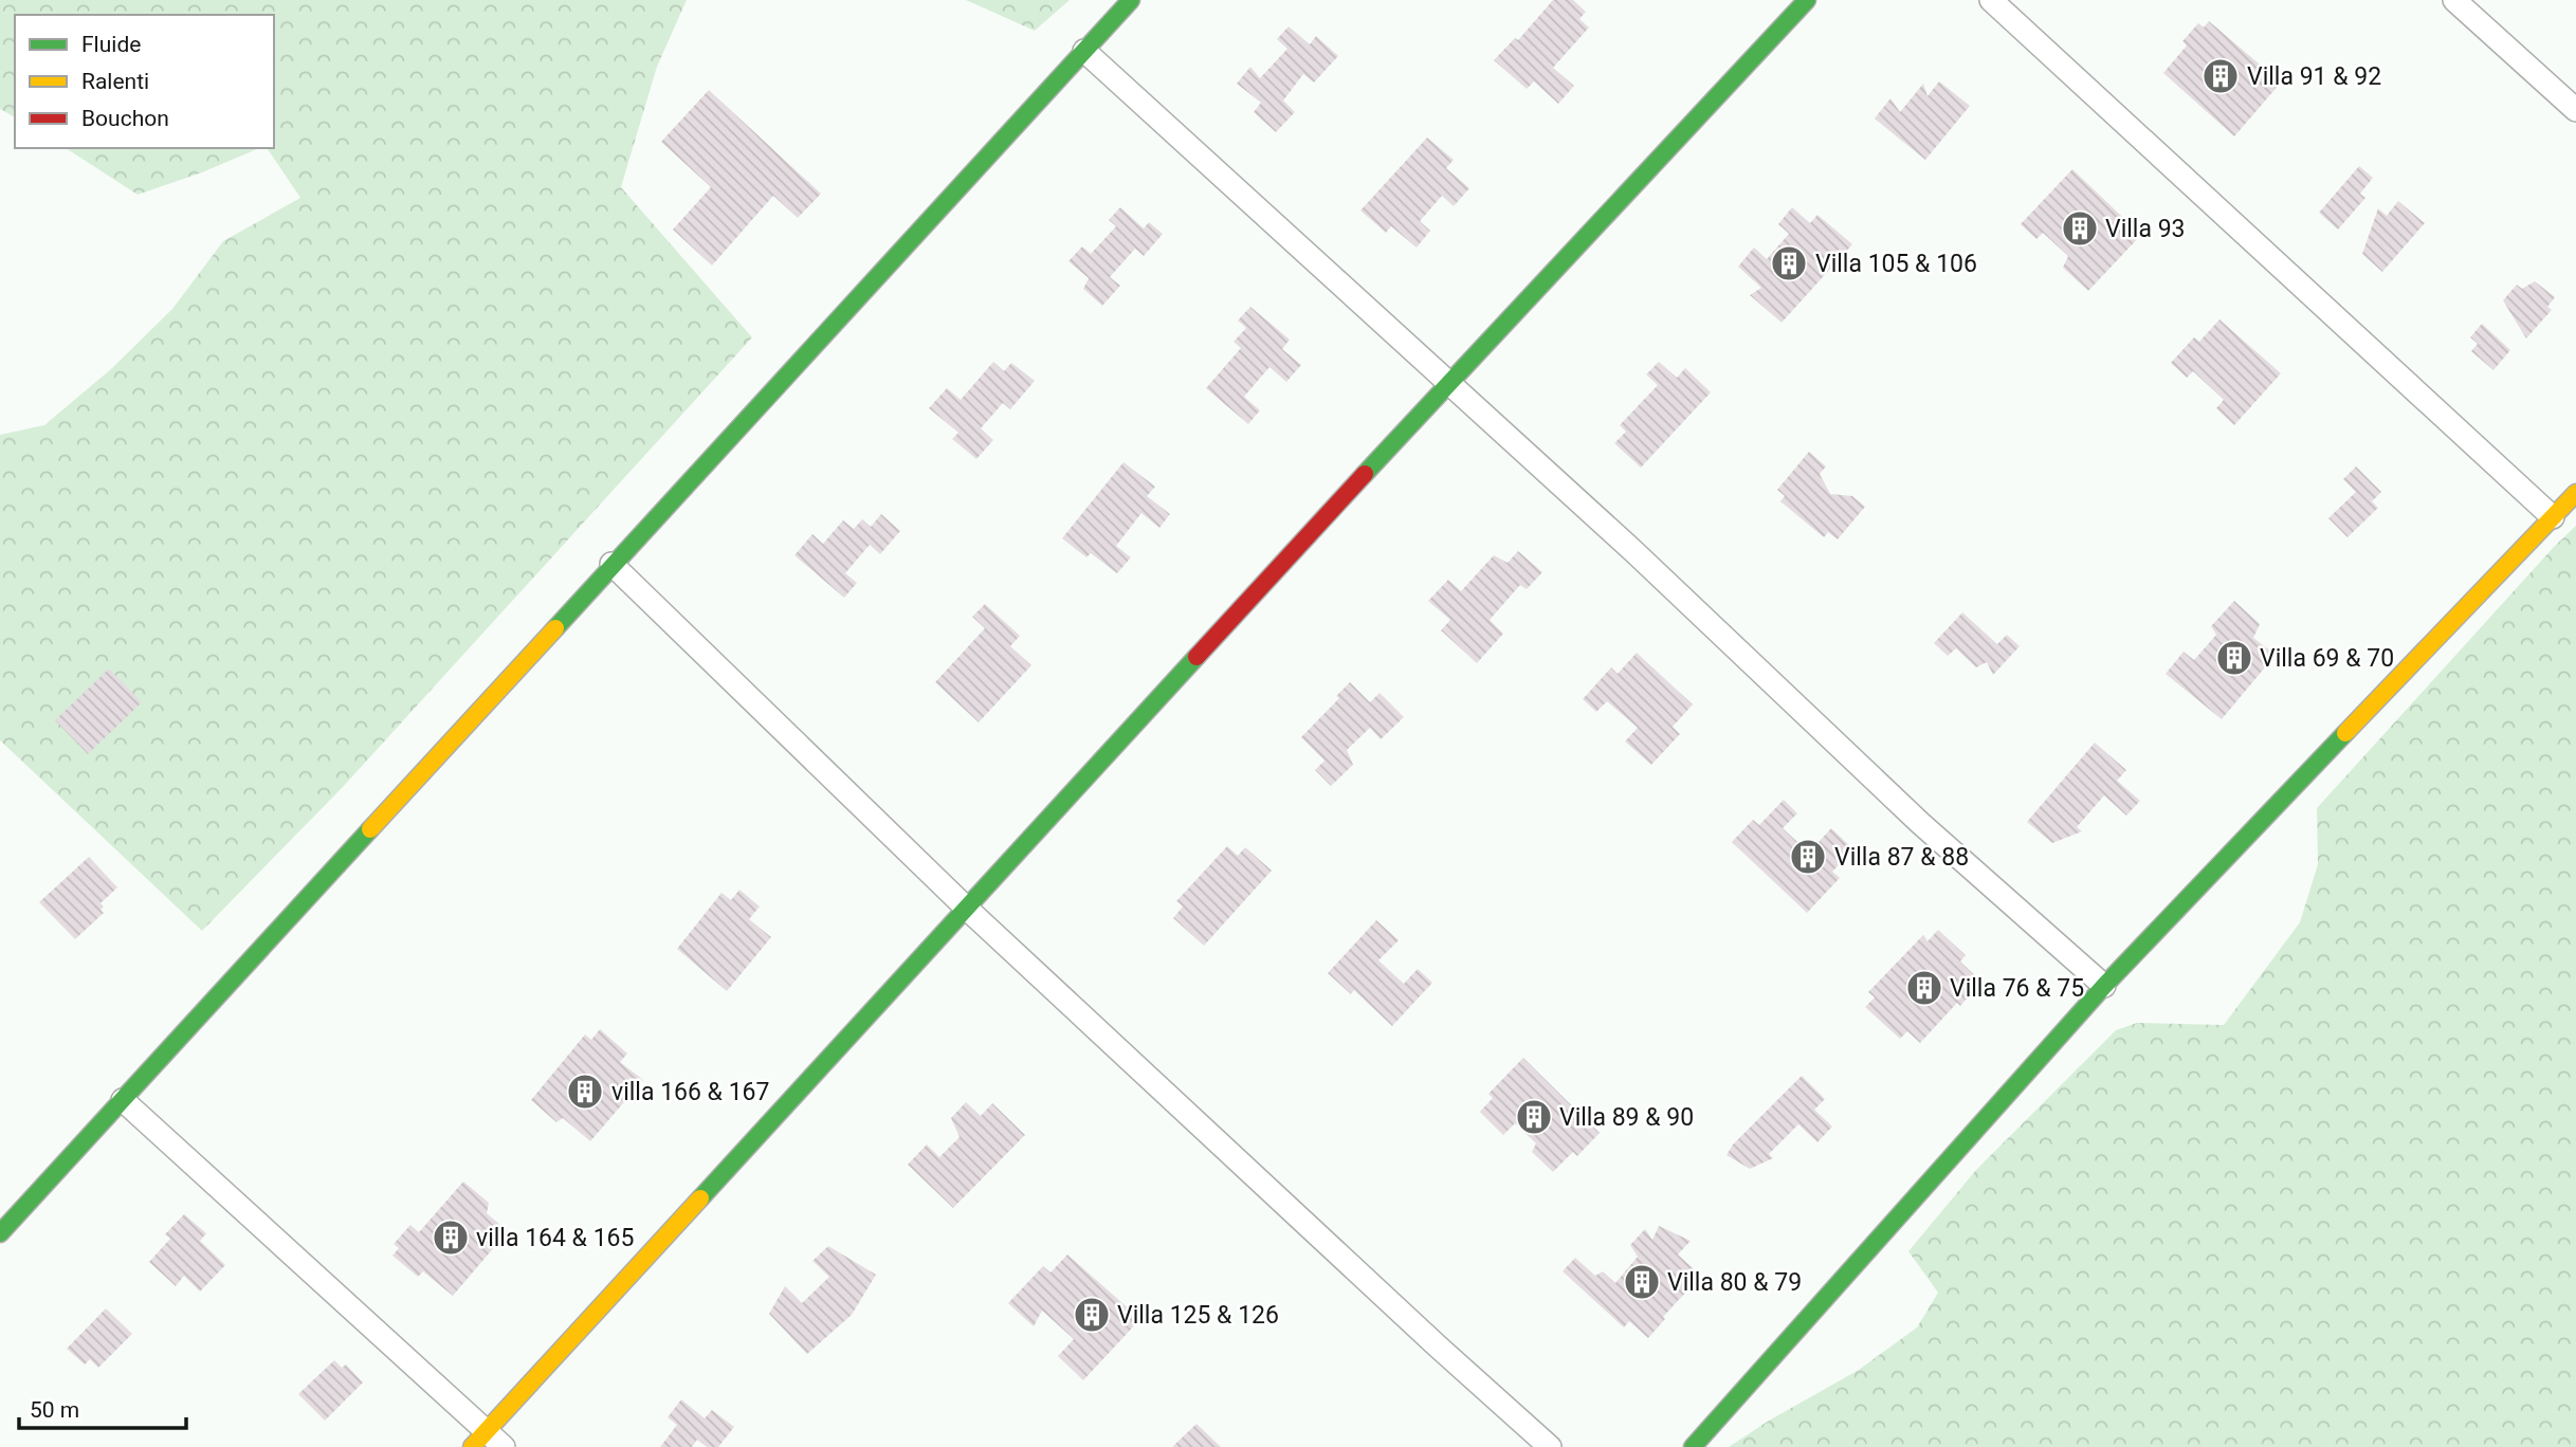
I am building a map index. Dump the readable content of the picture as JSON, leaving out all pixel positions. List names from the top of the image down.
{
  "places": {
    "building": [
      "Villa 91 & 92",
      "Villa 93",
      "Villa 105 & 106",
      "Villa 69 & 70",
      "Villa 87 & 88",
      "Villa 76 & 75",
      "villa 166 & 167",
      "Villa 89 & 90",
      "villa 164 & 165",
      "Villa 80 & 79",
      "Villa 125 & 126"
    ]
  },
  "legend": ["Fluide", "Ralenti", "Bouchon"],
  "scale_bar": "50 m"
}
